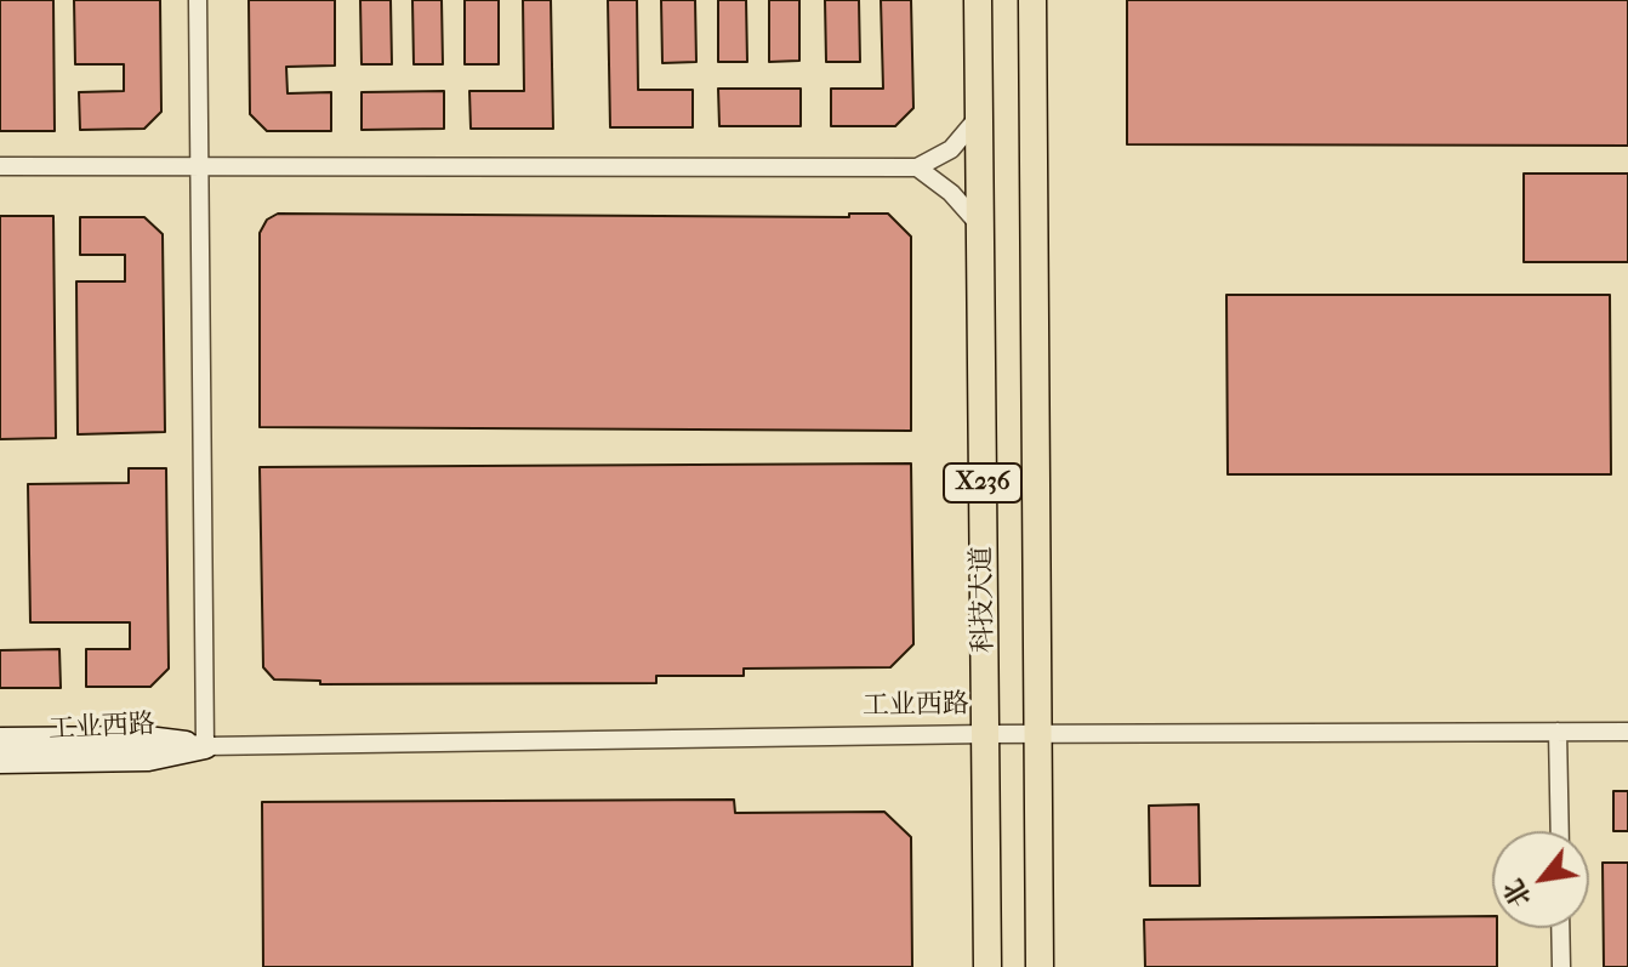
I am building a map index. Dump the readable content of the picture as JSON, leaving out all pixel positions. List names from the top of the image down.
{
  "streets": {
    "main road": ["X236", "科技大道"],
    "street": ["工业西路"]
  },
  "crossings": [
    ["科技大道", "工业西路"]
  ],
  "north": "bottom left"
}
